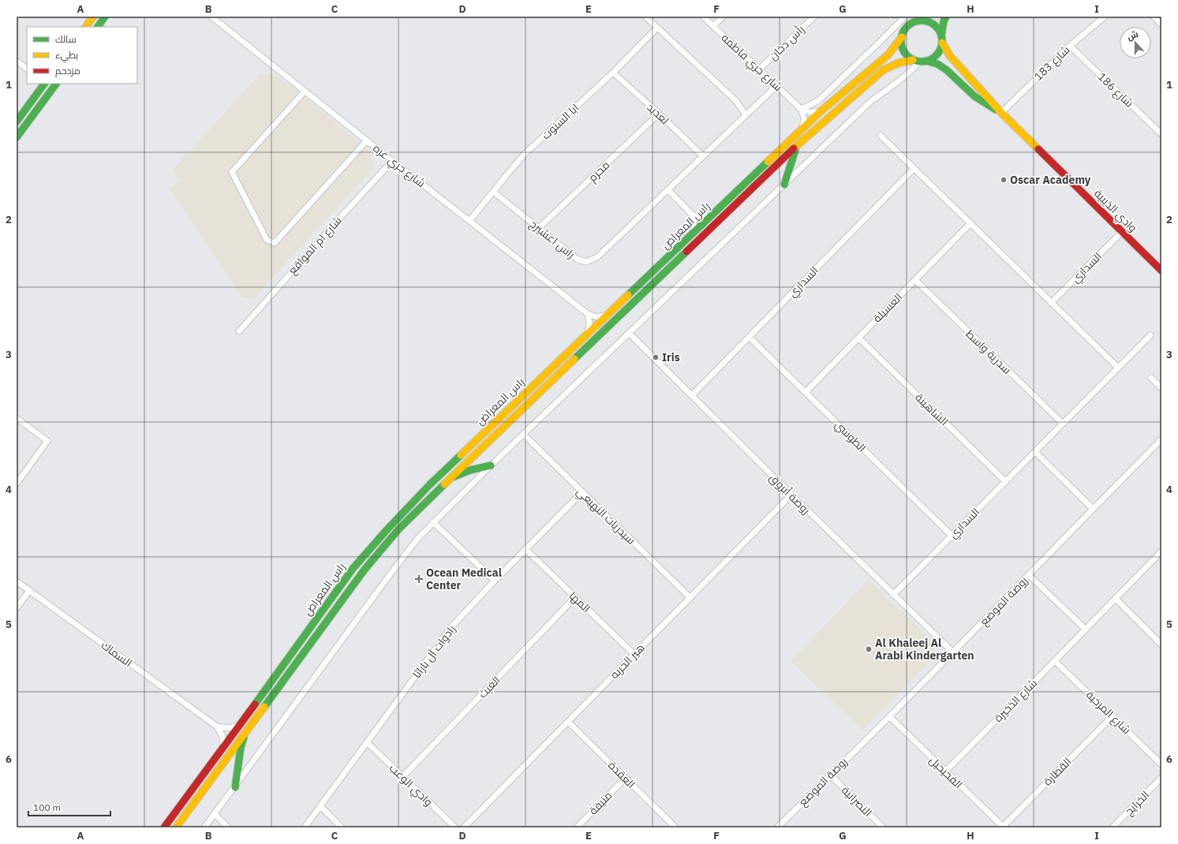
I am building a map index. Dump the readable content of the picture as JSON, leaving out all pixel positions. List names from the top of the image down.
{
  "streets": {
    "street": [
      "رأس دخان",
      "شارع جري فاطمه",
      "شارع 183",
      "شارع 186",
      "لعديد",
      "ابا السنوت",
      "شارع جري غره",
      "محزم",
      "وادي الذيبية",
      "راس المعراض",
      "راس اعشيرج",
      "شارع ام المواقع",
      "السداري",
      "العسيلة",
      "سدرية واسط",
      "الشاهينة",
      "الطوسي",
      "روضة أبروق",
      "سيدريات النهيعي",
      "روضة الموضع",
      "المها",
      "رادوات آل باراثا",
      "السماك",
      "هير الحربه",
      "الغيث",
      "شارع الذخيرة",
      "شارع المرخية",
      "القطارة",
      "الفحيحيل",
      "العقدة",
      "وادي الوعب",
      "النصرانية",
      "منيفة",
      "الخرايج"
    ]
  },
  "crossings": [
    ["رأس دخان", "شارع جري فاطمه"],
    ["شارع جري فاطمه", "راس اعشيرج"],
    ["شارع 183", "شارع 186"],
    ["شارع 183", "وادي الذيبية"],
    ["لعديد", "ابا السنوت"],
    ["لعديد", "محزم"],
    ["لعديد", "راس اعشيرج"],
    ["ابا السنوت", "شارع جري غره"],
    ["ابا السنوت", "راس اعشيرج"],
    ["شارع جري غره", "شارع ام المواقع"],
    ["محزم", "راس اعشيرج"],
    ["وادي الذيبية", "راس المعراض"],
    ["وادي الذيبية", "السداري"],
    ["السداري", "سدرية واسط"],
    ["السداري", "الشاهينة"],
    ["السداري", "الطوسي"],
    ["السداري", "روضة أبروق"],
    ["العسيلة", "سدرية واسط"],
    ["العسيلة", "الشاهينة"],
    ["العسيلة", "الطوسي"],
    ["روضة أبروق", "روضة الموضع"],
    ["روضة أبروق", "هير الحربه"],
    ["سيدريات النهيعي", "رادوات آل باراثا"],
    ["سيدريات النهيعي", "هير الحربه"],
    ["روضة الموضع", "الفحيحيل"],
    ["روضة الموضع", "النصرانية"],
    ["المها", "رادوات آل باراثا"],
    ["المها", "هير الحربه"],
    ["المها", "الغيث"],
    ["رادوات آل باراثا", "وادي الوعب"],
    ["هير الحربه", "العقدة"],
    ["الغيث", "وادي الوعب"],
    ["شارع الذخيرة", "شارع المرخية"],
    ["شارع الذخيرة", "الفحيحيل"],
    ["شارع المرخية", "القطارة"],
    ["القطارة", "الفحيحيل"],
    ["العقدة", "منيفة"]
  ],
  "places": {
    "other": ["Oscar Academy", "Iris", "Al Khaleej Al Arabi Kindergarten"],
    "health": ["Ocean Medical Center"]
  },
  "legend": ["سالك", "بطيء", "مزدحم"],
  "scale_bar": "100 m",
  "north": "top",
  "grid": {
    "columns": [
      "A",
      "B",
      "C",
      "D",
      "E",
      "F",
      "G",
      "H",
      "I"
    ],
    "rows": [
      "1",
      "2",
      "3",
      "4",
      "5",
      "6"
    ]
  }
}
